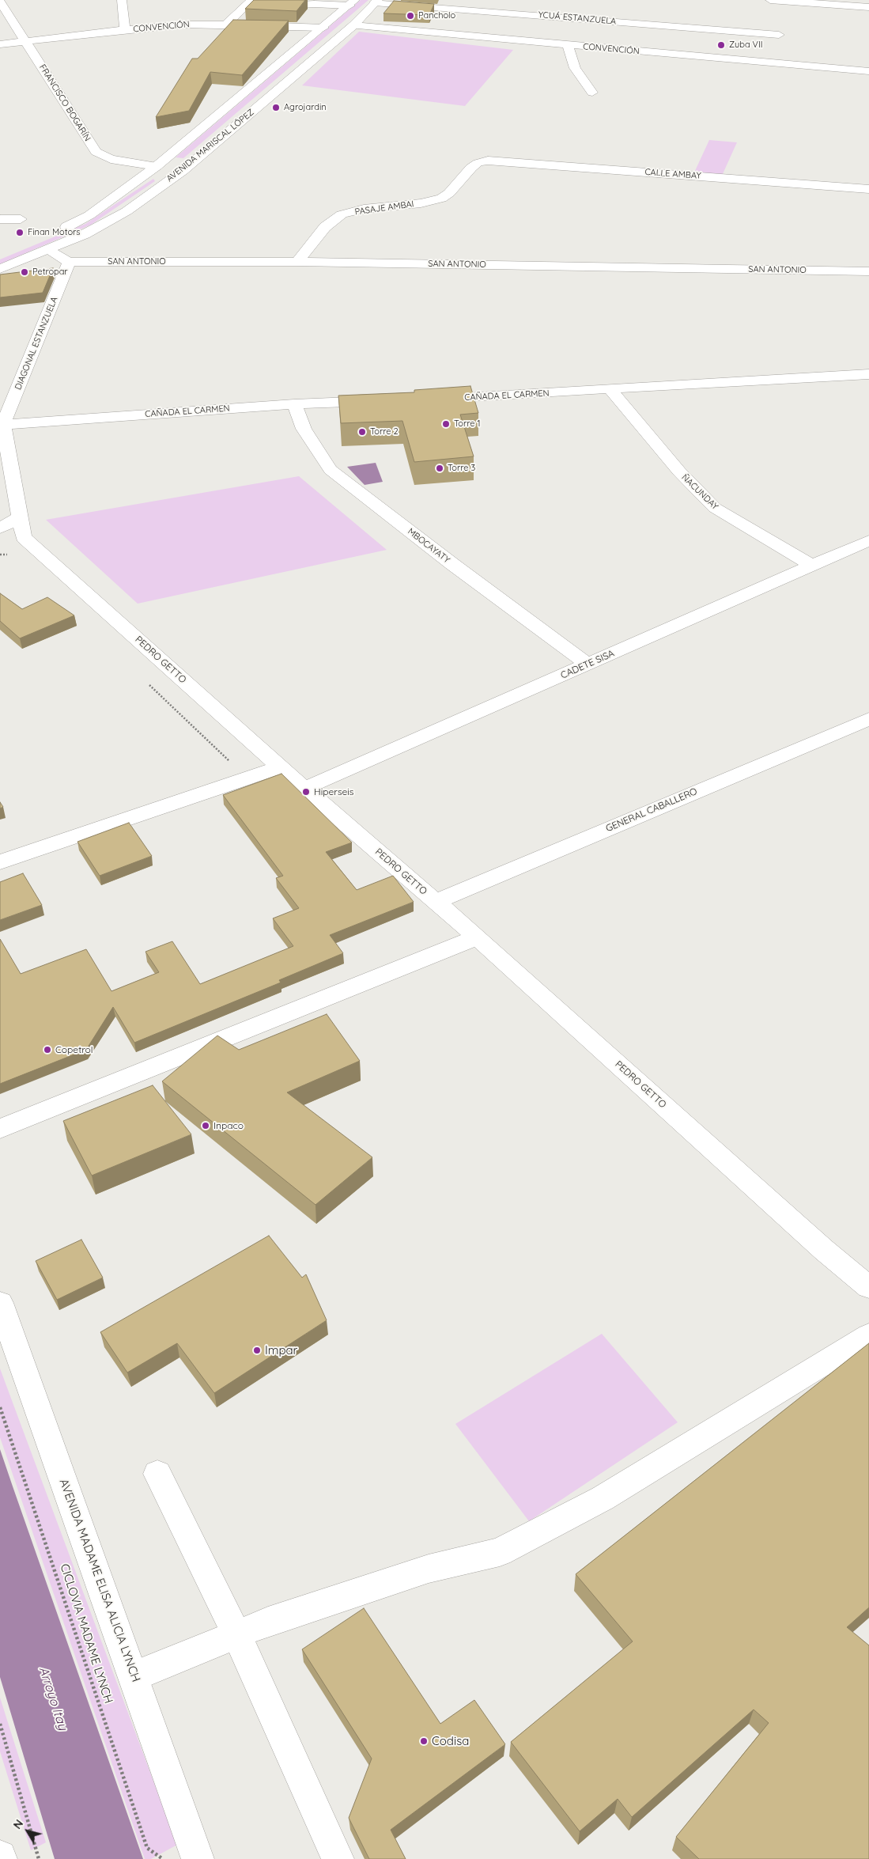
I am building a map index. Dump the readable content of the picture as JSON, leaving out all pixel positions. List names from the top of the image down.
{
  "streets": {
    "main road": [
      "YCUÁ ESTANZUELA",
      "CONVENCIÓN",
      "FRANCISCO BOGARÍN",
      "AVENIDA MARISCAL LÓPEZ",
      "CALLE AMBAY",
      "PASAJE AMBAI",
      "SAN ANTONIO",
      "DIAGONAL ESTANZUELA",
      "CAÑADA EL CARMEN",
      "ÑACUNDAY",
      "MBOCAYATY",
      "PEDRO GETTO",
      "CADETE SISA",
      "GENERAL CABALLERO",
      "AVENIDA MADAME ELISA ALICIA LYNCH"
    ],
    "path": ["CICLOVIA MADAME LYNCH"]
  },
  "crossings": [
    ["YCUÁ ESTANZUELA", "AVENIDA MARISCAL LÓPEZ"],
    ["CONVENCIÓN", "FRANCISCO BOGARÍN"],
    ["CONVENCIÓN", "AVENIDA MARISCAL LÓPEZ"],
    ["FRANCISCO BOGARÍN", "AVENIDA MARISCAL LÓPEZ"],
    ["AVENIDA MARISCAL LÓPEZ", "SAN ANTONIO"],
    ["CALLE AMBAY", "PASAJE AMBAI"],
    ["PASAJE AMBAI", "SAN ANTONIO"],
    ["SAN ANTONIO", "DIAGONAL ESTANZUELA"],
    ["DIAGONAL ESTANZUELA", "CAÑADA EL CARMEN"],
    ["DIAGONAL ESTANZUELA", "PEDRO GETTO"],
    ["CAÑADA EL CARMEN", "ÑACUNDAY"],
    ["CAÑADA EL CARMEN", "MBOCAYATY"],
    ["CAÑADA EL CARMEN", "PEDRO GETTO"],
    ["ÑACUNDAY", "CADETE SISA"],
    ["MBOCAYATY", "CADETE SISA"],
    ["PEDRO GETTO", "CADETE SISA"],
    ["PEDRO GETTO", "GENERAL CABALLERO"]
  ],
  "water": ["Arroyo Itay"],
  "places": [
    "Pancholo",
    "Zuba VII",
    "Agrojardin",
    "Finan Motors",
    "Petropar",
    "Torre 1",
    "Torre 2",
    "Torre 3",
    "Hiperseis",
    "Copetrol",
    "Inpaco",
    "Impar",
    "Codisa"
  ],
  "north": "top left"
}
